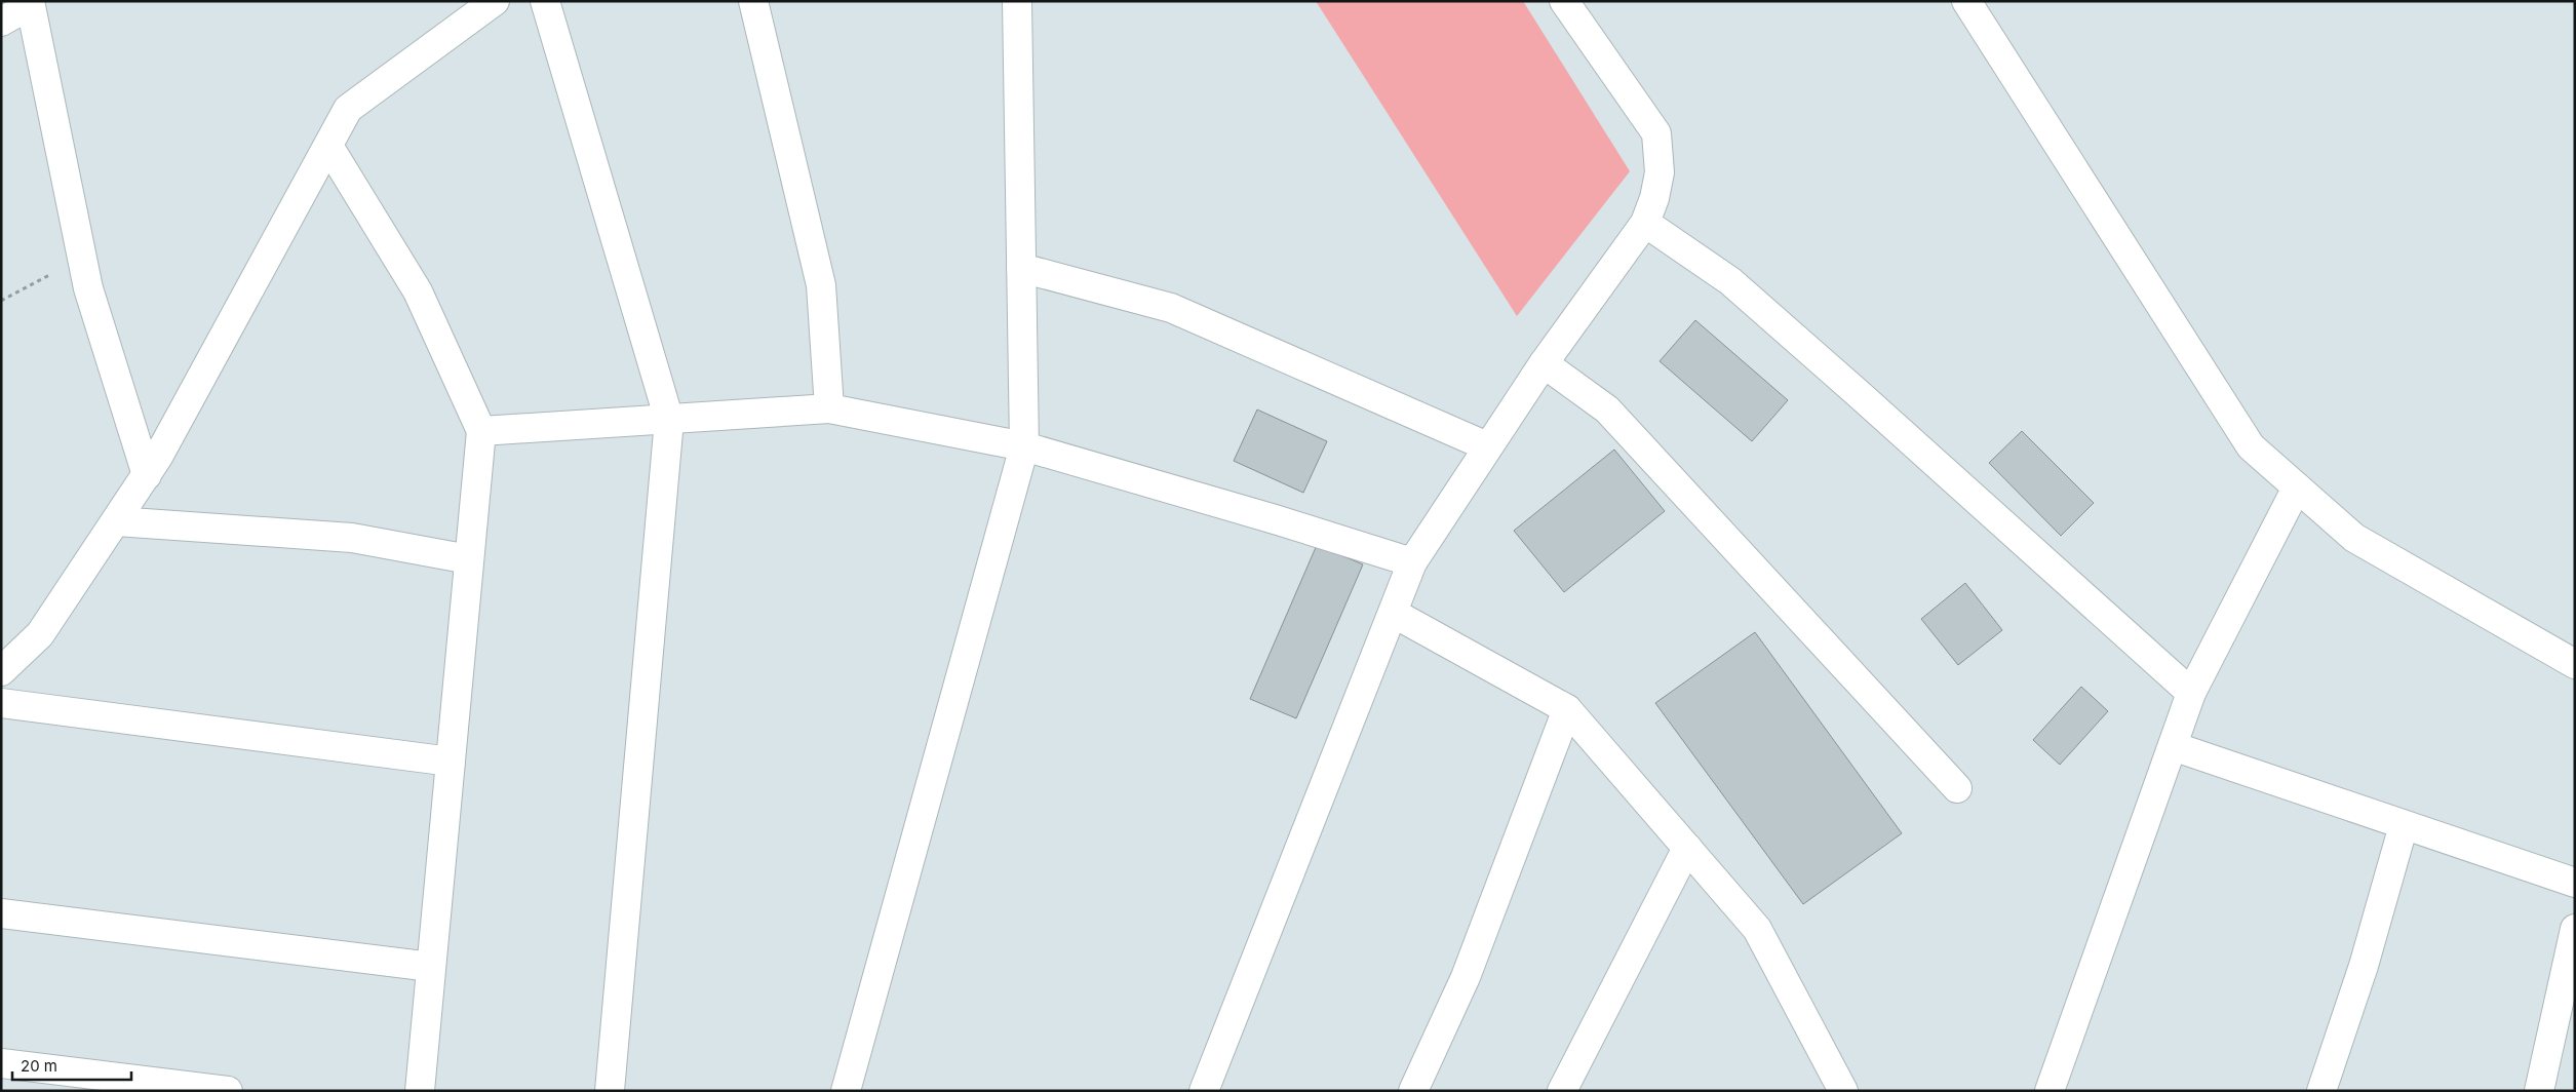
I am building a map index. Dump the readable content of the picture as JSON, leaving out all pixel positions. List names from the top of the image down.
{
  "scale_bar": "20 m"
}
